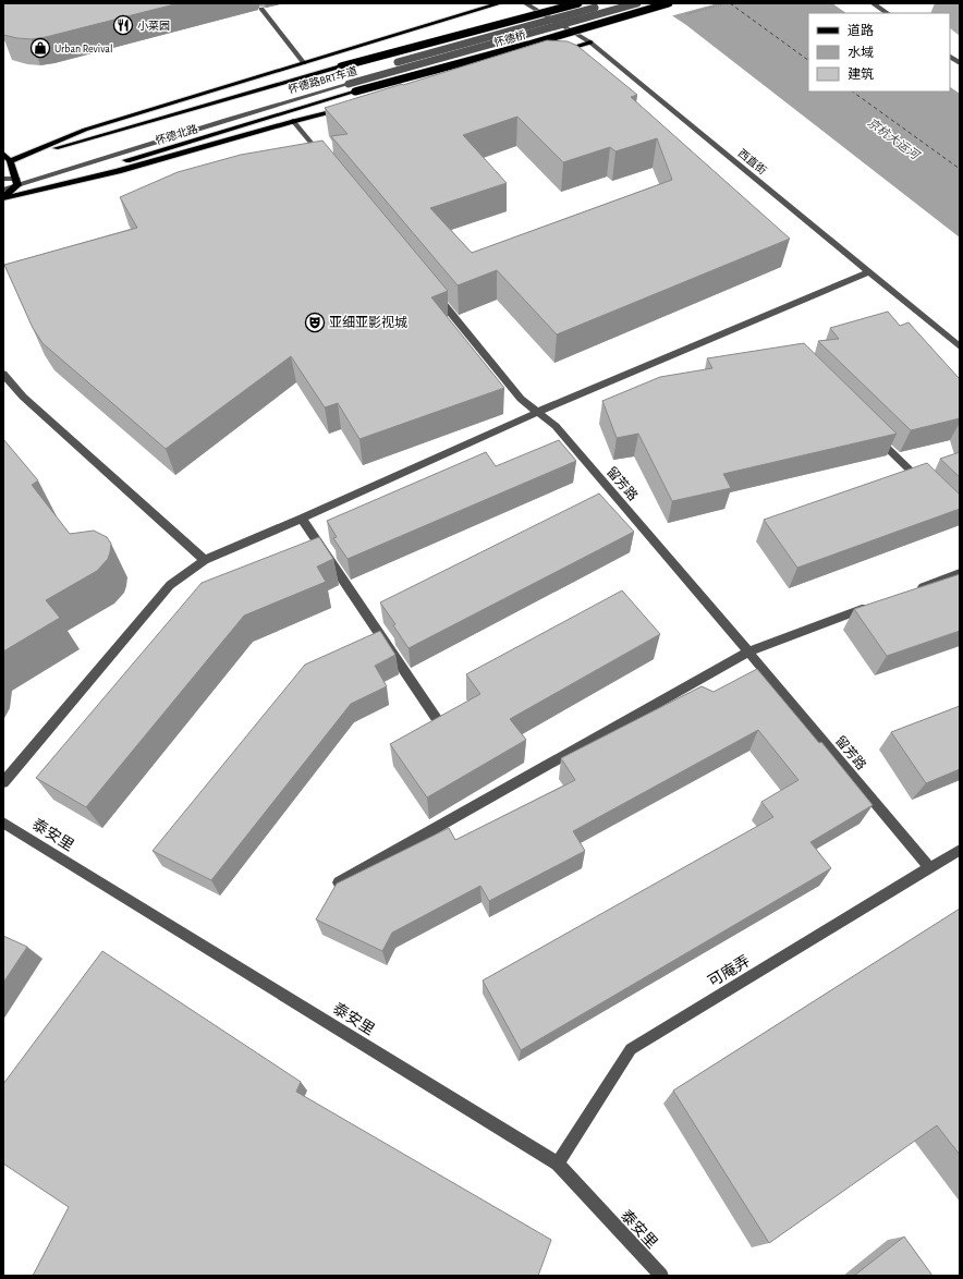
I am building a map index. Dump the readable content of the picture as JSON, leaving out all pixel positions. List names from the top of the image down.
{
  "streets": {
    "main road": ["怀德桥", "怀德北路"],
    "street": [
      "怀德路BRT车道",
      "西直街",
      "留芳路",
      "泰安里",
      "可庵弄"
    ]
  },
  "crossings": [
    ["怀德桥", "怀德北路"],
    ["留芳路", "可庵弄"],
    ["泰安里", "可庵弄"]
  ],
  "water": ["京杭大运河"],
  "places": {
    "restaurant": ["小菜园"],
    "shop": ["Urban Revival"],
    "theatre": ["亚细亚影视城"]
  },
  "legend": ["道路", "水域", "建筑"]
}
